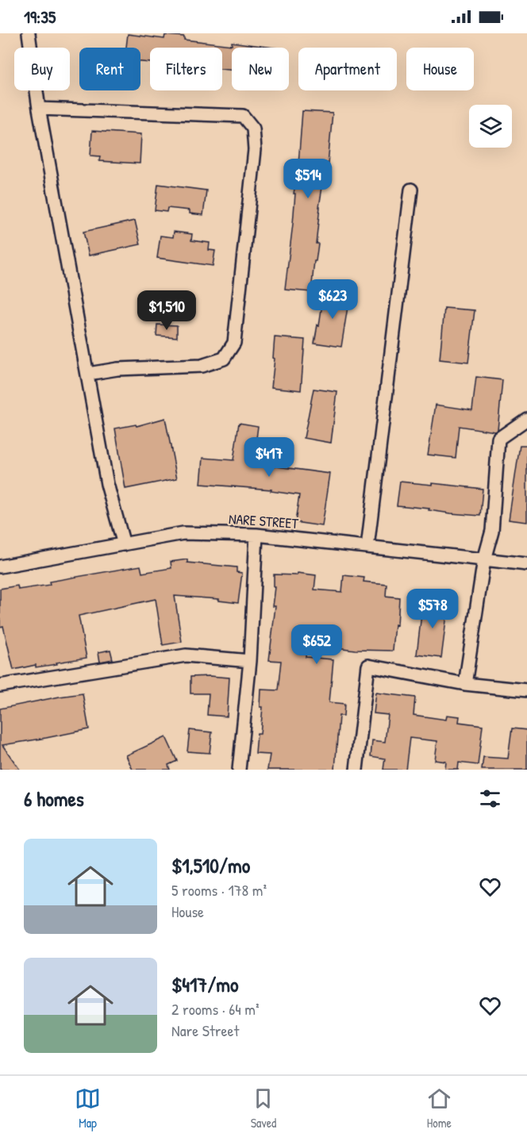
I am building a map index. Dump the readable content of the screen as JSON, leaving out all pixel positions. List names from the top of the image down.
{
  "streets": {
    "street": ["NARE STREET"]
  },
  "page": {
    "status": "19:35",
    "chip": [
      "Buy",
      "Rent",
      "Filters",
      "New",
      "Apartment",
      "House"
    ],
    "price": [
      "$514",
      "$623",
      "$1,510",
      "$417",
      "$578",
      "$652"
    ],
    "heading": "6 homes",
    "list": [
      {
        "name": "$1,510/mo",
        "note": "5 rooms · 178 m² · House"
      },
      {
        "name": "$417/mo",
        "note": "2 rooms · 64 m² · Nare Street"
      }
    ],
    "tabs": ["Map", "Saved", "Home"]
  }
}
